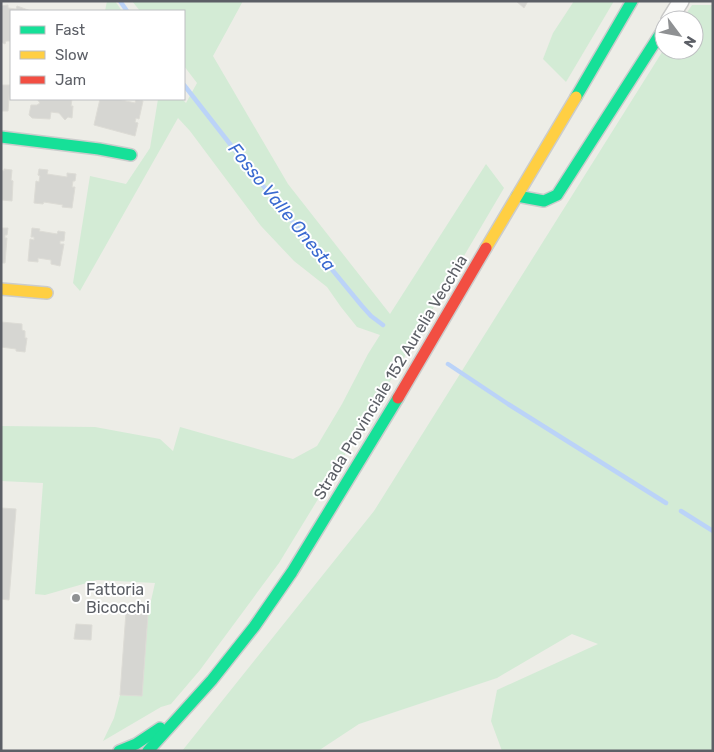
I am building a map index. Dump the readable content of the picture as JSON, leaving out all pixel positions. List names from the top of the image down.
{
  "streets": {
    "main road": ["Strada Provinciale 152 Aurelia Vecchia"]
  },
  "water": ["Fosso Valle Onesta"],
  "places": ["Fattoria Bicocchi"],
  "legend": ["Fast", "Slow", "Jam"],
  "north": "bottom right"
}
